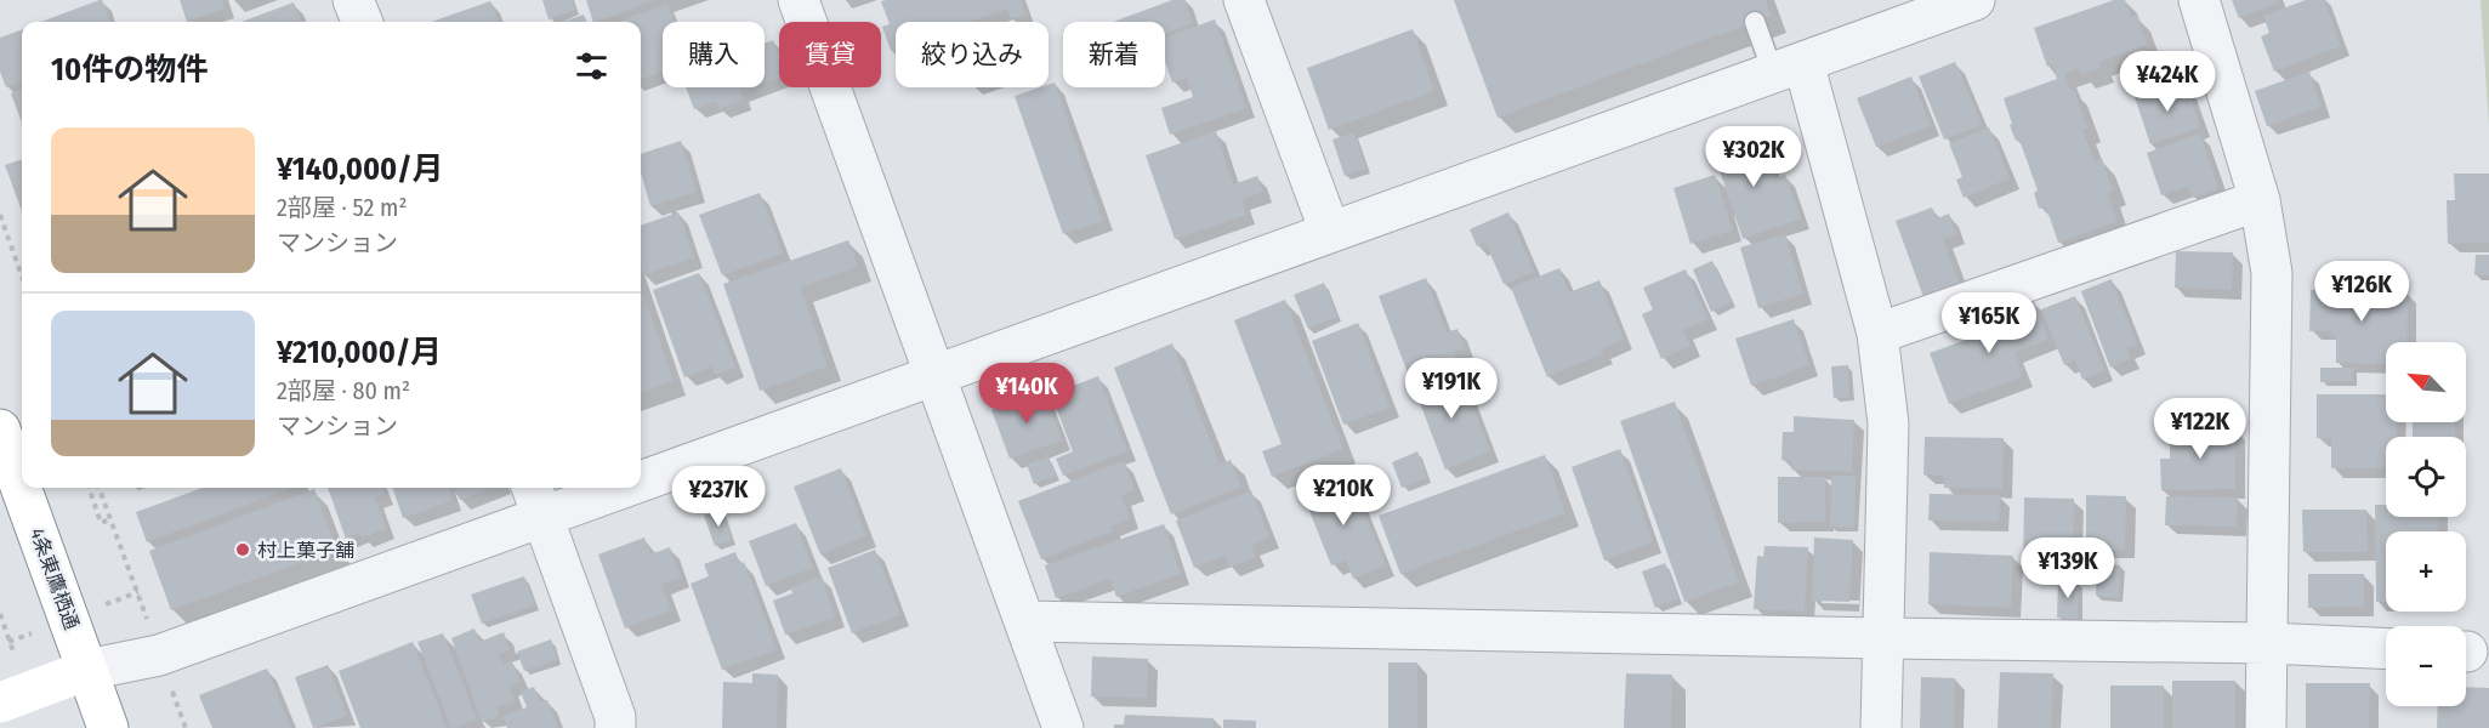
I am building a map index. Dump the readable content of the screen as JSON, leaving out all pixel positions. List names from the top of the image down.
{
  "streets": {
    "main road": ["4条東鷹栖通"]
  },
  "places": ["村上菓子舗"],
  "north": "top left",
  "page": {
    "chip": [
      "購入",
      "賃貸",
      "絞り込み",
      "新着"
    ],
    "heading": "10件の物件",
    "price": [
      "¥424K",
      "¥302K",
      "¥126K",
      "¥165K",
      "¥191K",
      "¥140K",
      "¥122K",
      "¥210K",
      "¥237K",
      "¥139K"
    ],
    "list": [
      {
        "name": "¥140,000/月",
        "note": "2部屋 · 52 m² · マンション"
      },
      {
        "name": "¥210,000/月",
        "note": "2部屋 · 80 m² · マンション"
      }
    ],
    "map_buttons": ["+", "−"]
  }
}
